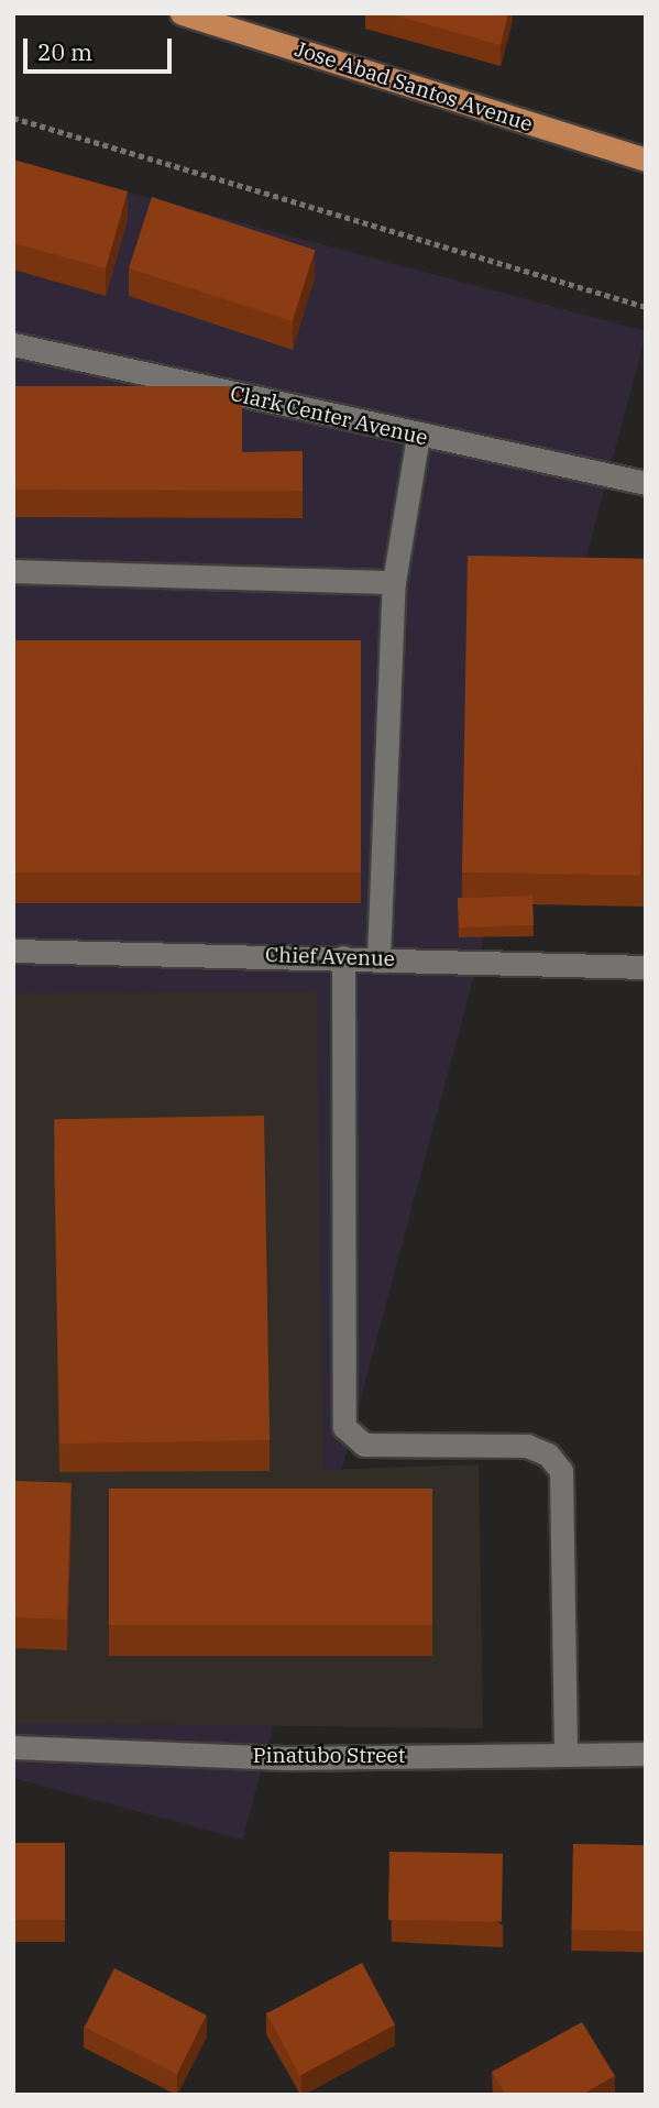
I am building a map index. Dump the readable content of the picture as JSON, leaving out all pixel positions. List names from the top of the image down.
{
  "streets": {
    "main road": ["Jose Abad Santos Avenue"],
    "street": ["Clark Center Avenue", "Chief Avenue", "Pinatubo Street"]
  },
  "scale_bar": "20 m"
}
